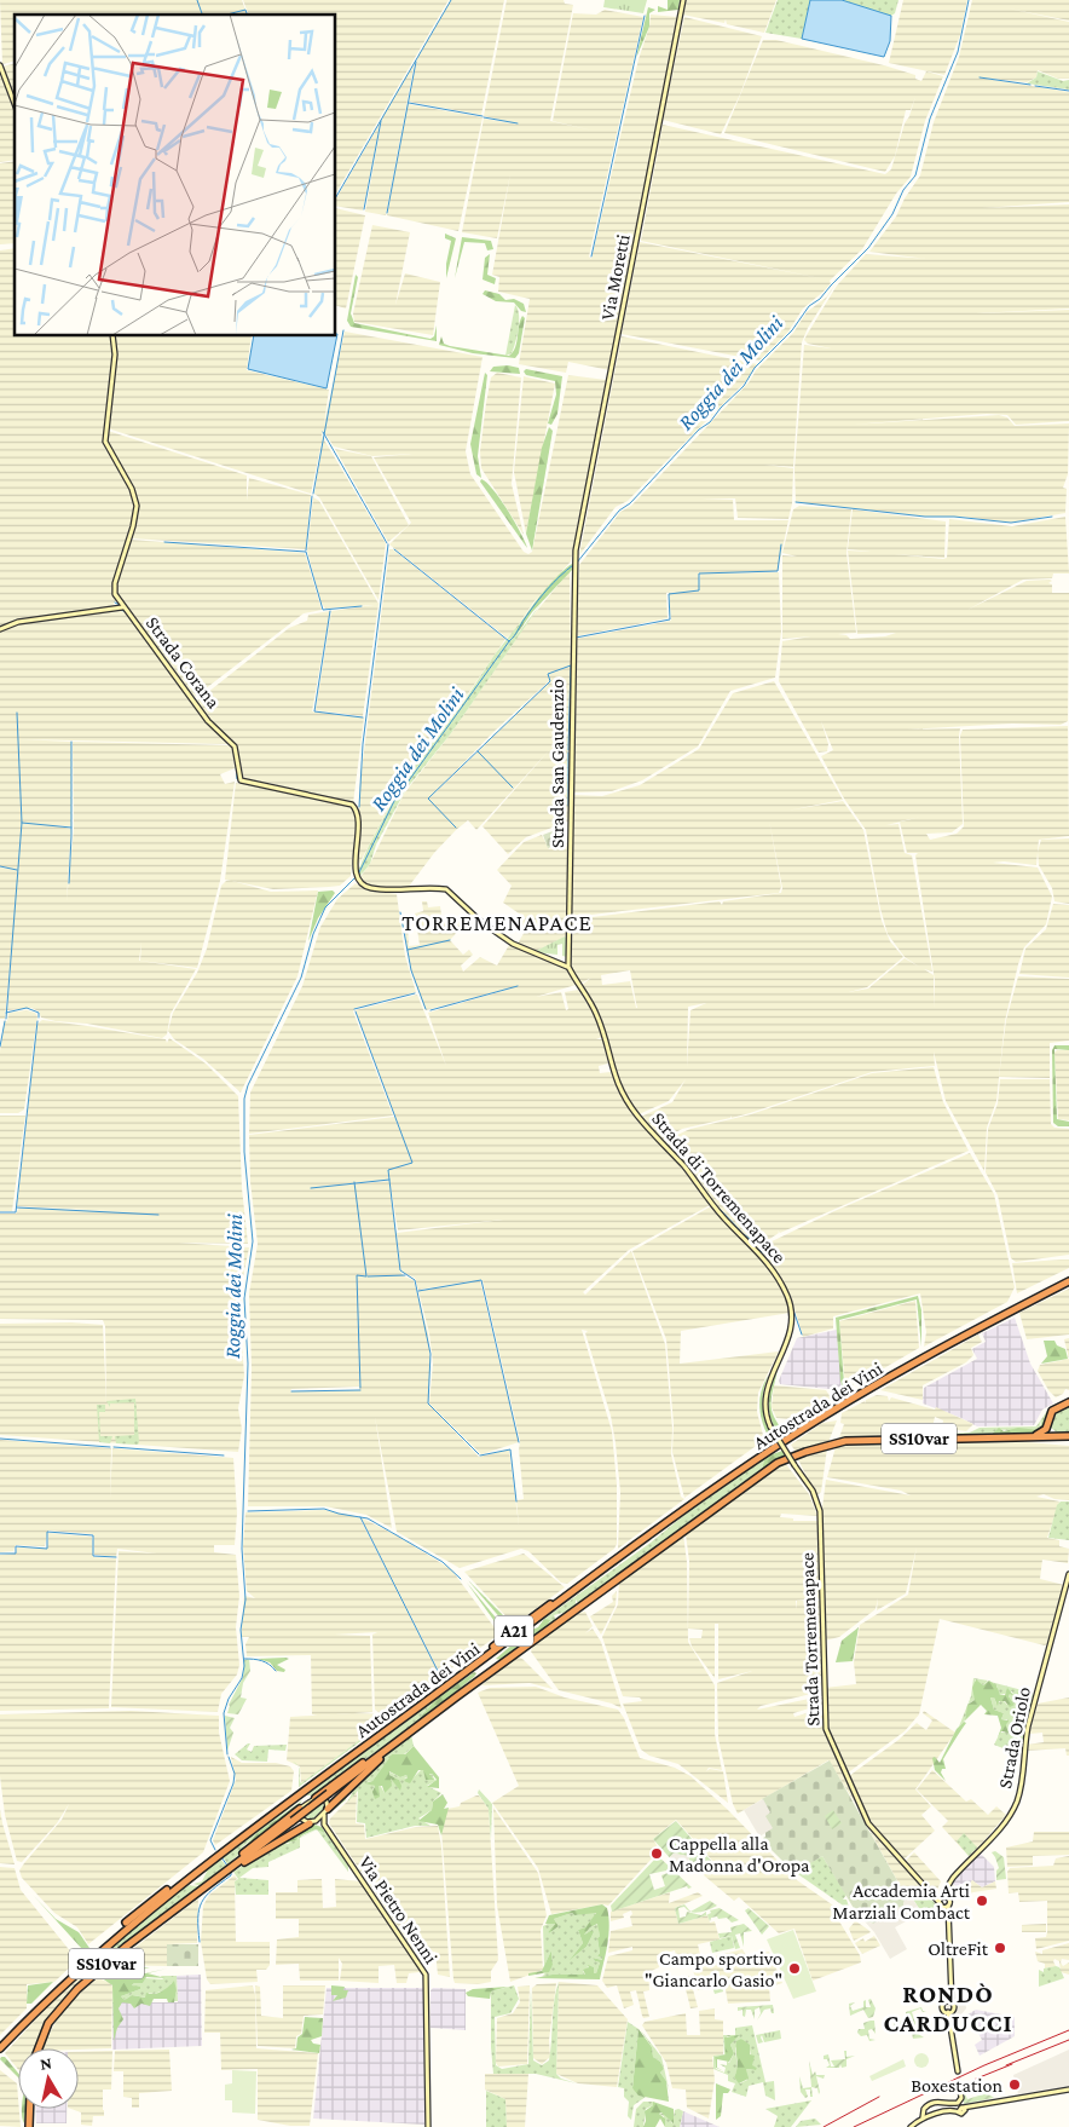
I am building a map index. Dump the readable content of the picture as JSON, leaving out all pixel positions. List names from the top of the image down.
{
  "streets": {
    "highway": ["Autostrada dei Vini", "SS10var", "A21"],
    "street": [
      "Via Moretti",
      "Strada Corana",
      "Strada San Gaudenzio",
      "Strada di Torremenapace",
      "Strada Torremenapace",
      "Strada Oriolo",
      "Via Pietro Nenni"
    ]
  },
  "crossings": [
    ["Via Moretti", "Strada San Gaudenzio"],
    ["Strada Corana", "Strada San Gaudenzio"],
    ["Strada Corana", "Strada di Torremenapace"],
    ["Strada San Gaudenzio", "Strada di Torremenapace"],
    ["Strada di Torremenapace", "Strada Torremenapace"],
    ["Strada Torremenapace", "Strada Oriolo"]
  ],
  "districts": ["TORREMENAPACE", "RONDÒ CARDUCCI"],
  "water": ["Roggia dei Molini"],
  "places": [
    "Cappella alla Madonna d'Oropa",
    "Accademia Arti Marziali Combact",
    "OltreFit",
    "Campo sportivo \"Giancarlo Gasio\"",
    "Boxestation"
  ],
  "north": "top"
}
